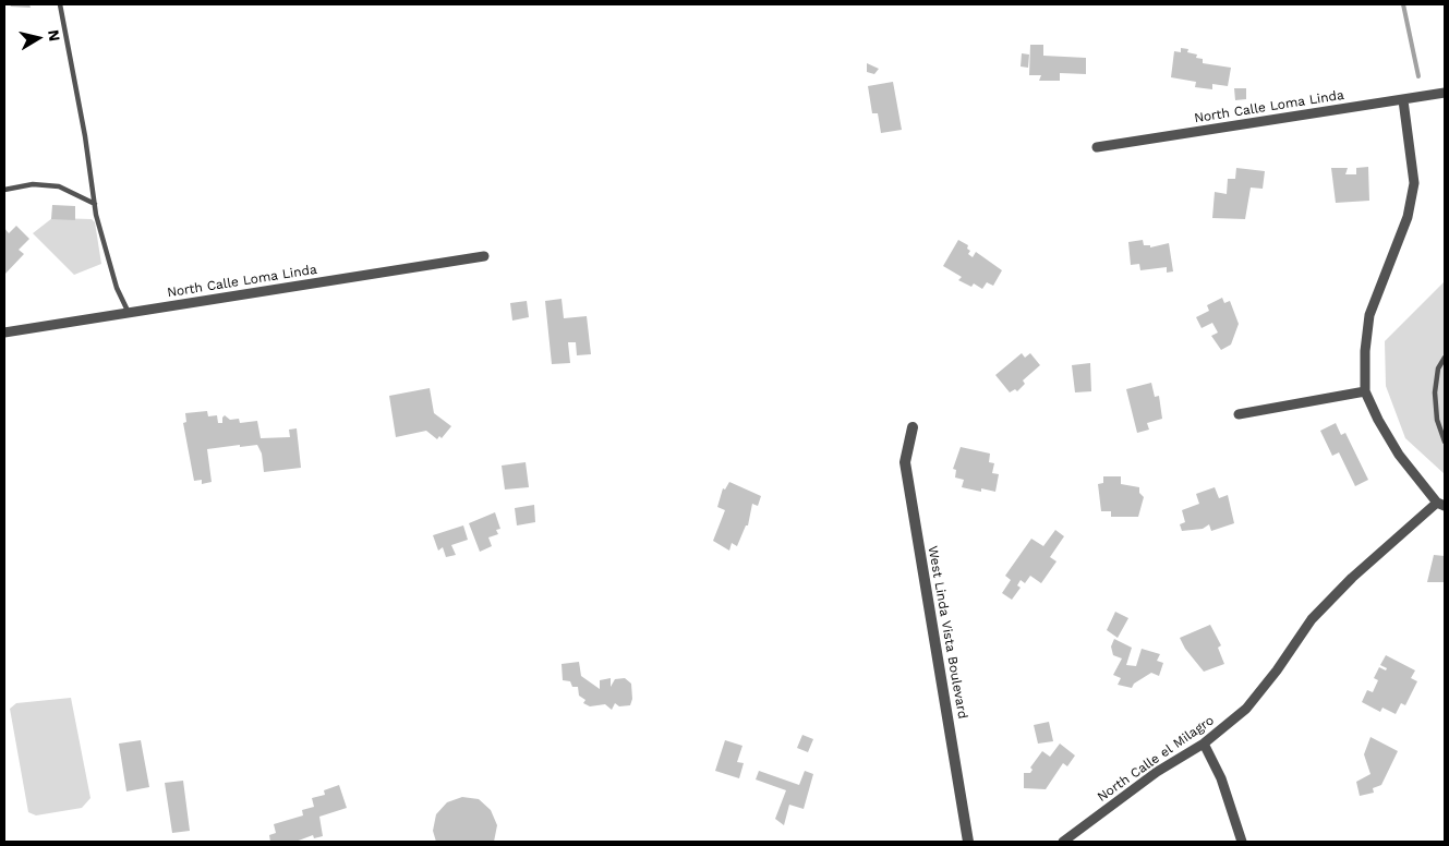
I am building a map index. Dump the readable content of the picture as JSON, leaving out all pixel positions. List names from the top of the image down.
{
  "streets": {
    "street": ["North Calle Loma Linda", "West Linda Vista Boulevard", "North Calle el Milagro"]
  },
  "north": "right"
}
